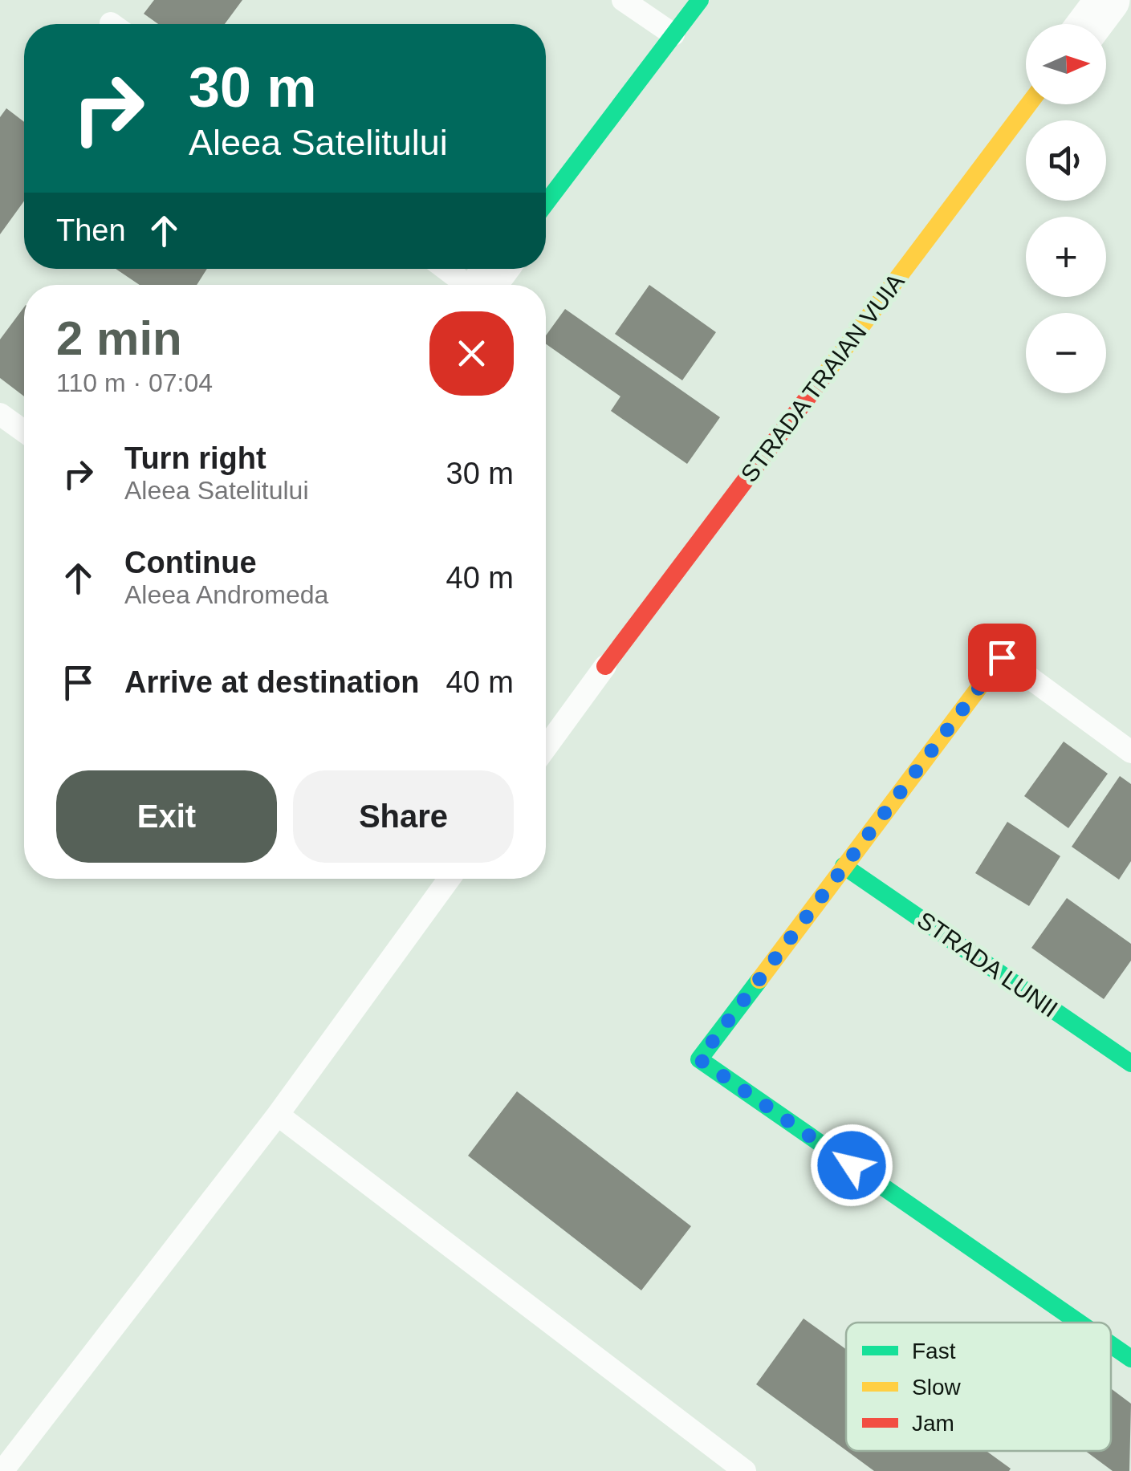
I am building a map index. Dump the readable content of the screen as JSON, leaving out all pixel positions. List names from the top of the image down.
{
  "streets": {
    "street": ["STRADA TRAIAN VUIA", "STRADA LUNII"]
  },
  "legend": ["Fast", "Slow", "Jam"],
  "north": "right",
  "page": {
    "map_buttons": ["+", "−"],
    "turn": ["30 m", "Aleea Satelitului"],
    "then": "Then",
    "heading": ["2 min", "110 m · 07:04"],
    "list": [
      {
        "name": "Turn right",
        "note": "Aleea Satelitului",
        "value": "30 m"
      },
      {
        "name": "Continue",
        "note": "Aleea Andromeda",
        "value": "40 m"
      },
      {
        "name": "Arrive at destination",
        "value": "40 m"
      }
    ],
    "buttons": ["Exit", "Share"]
  }
}
